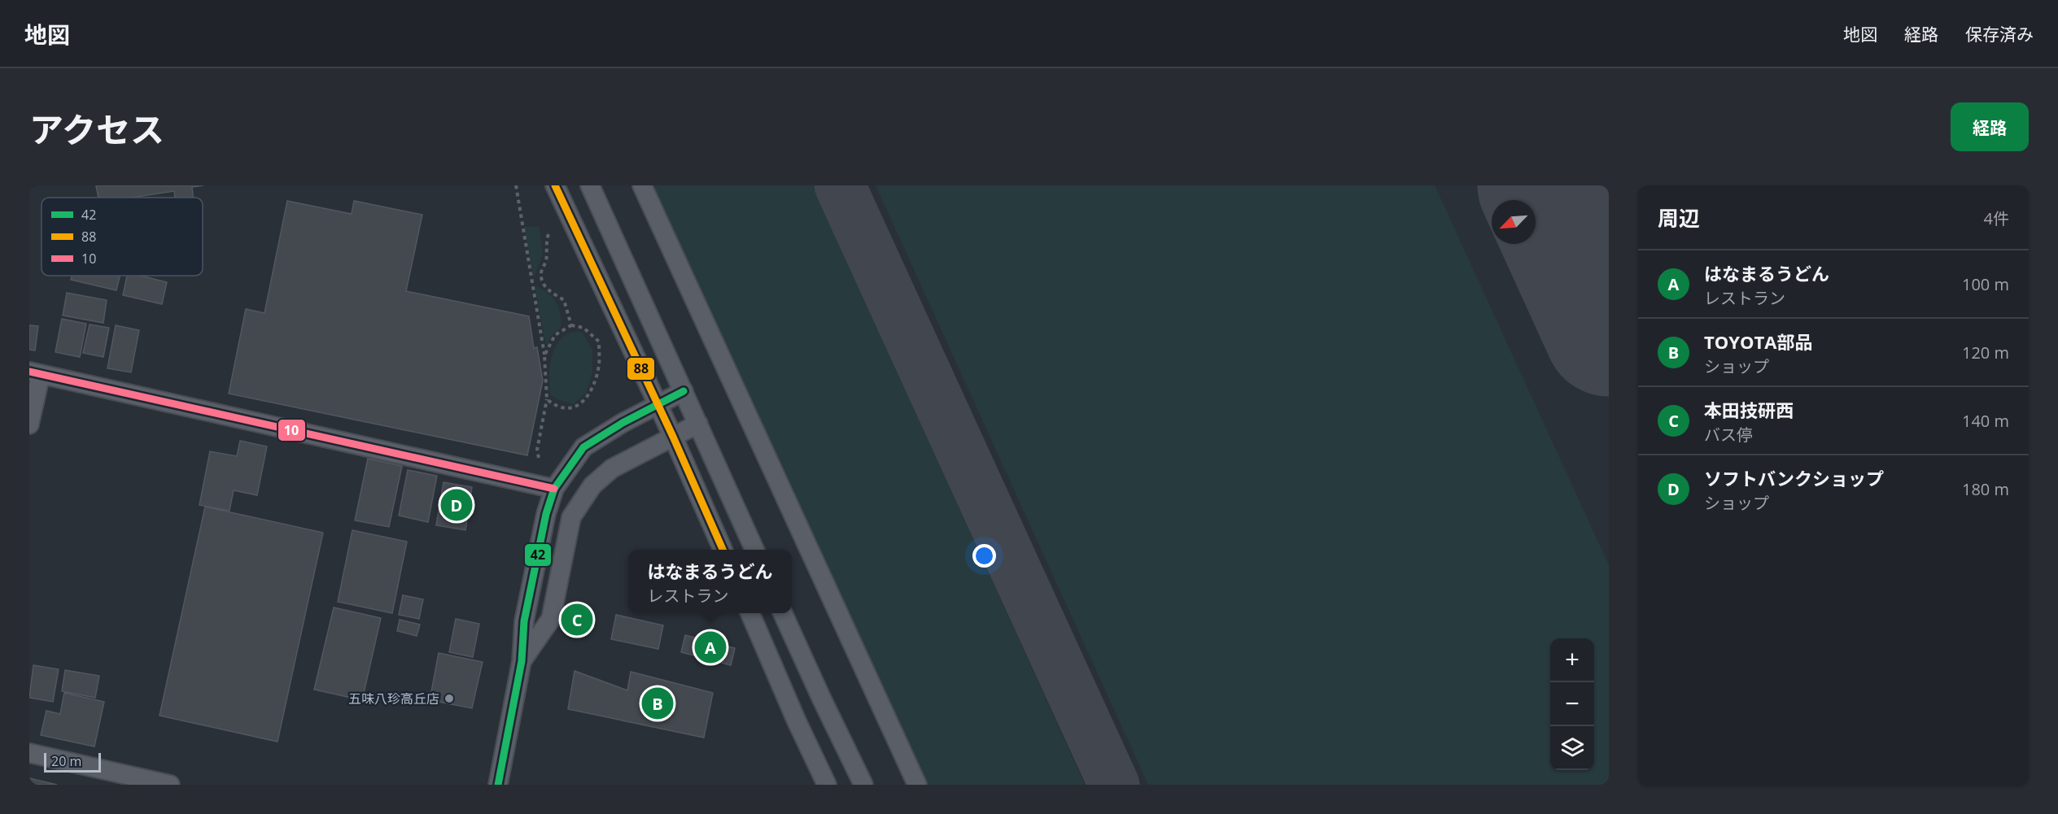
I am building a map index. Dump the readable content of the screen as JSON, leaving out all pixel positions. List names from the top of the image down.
{
  "places": ["五味八珍高丘店"],
  "lines": ["transit line 88", "transit line 10", "transit line 42"],
  "legend": ["42", "88", "10"],
  "scale_bar": "20 m",
  "north": "bottom left",
  "page": {
    "header": "地図",
    "nav": ["地図", "経路", "保存済み"],
    "title": "アクセス",
    "buttons": "経路",
    "heading": ["周辺", "4件"],
    "list": [
      {
        "mark": "A",
        "name": "はなまるうどん",
        "note": "レストラン",
        "value": "100 m"
      },
      {
        "mark": "B",
        "name": "TOYOTA部品",
        "note": "ショップ",
        "value": "120 m"
      },
      {
        "mark": "C",
        "name": "本田技研西",
        "note": "バス停",
        "value": "140 m"
      },
      {
        "mark": "D",
        "name": "ソフトバンクショップ",
        "note": "ショップ",
        "value": "180 m"
      }
    ],
    "pins": [
      "D",
      "C",
      "A",
      "B"
    ],
    "popup": ["はなまるうどん", "レストラン"],
    "map_buttons": ["+", "−"],
    "scale": "20 m"
  }
}
